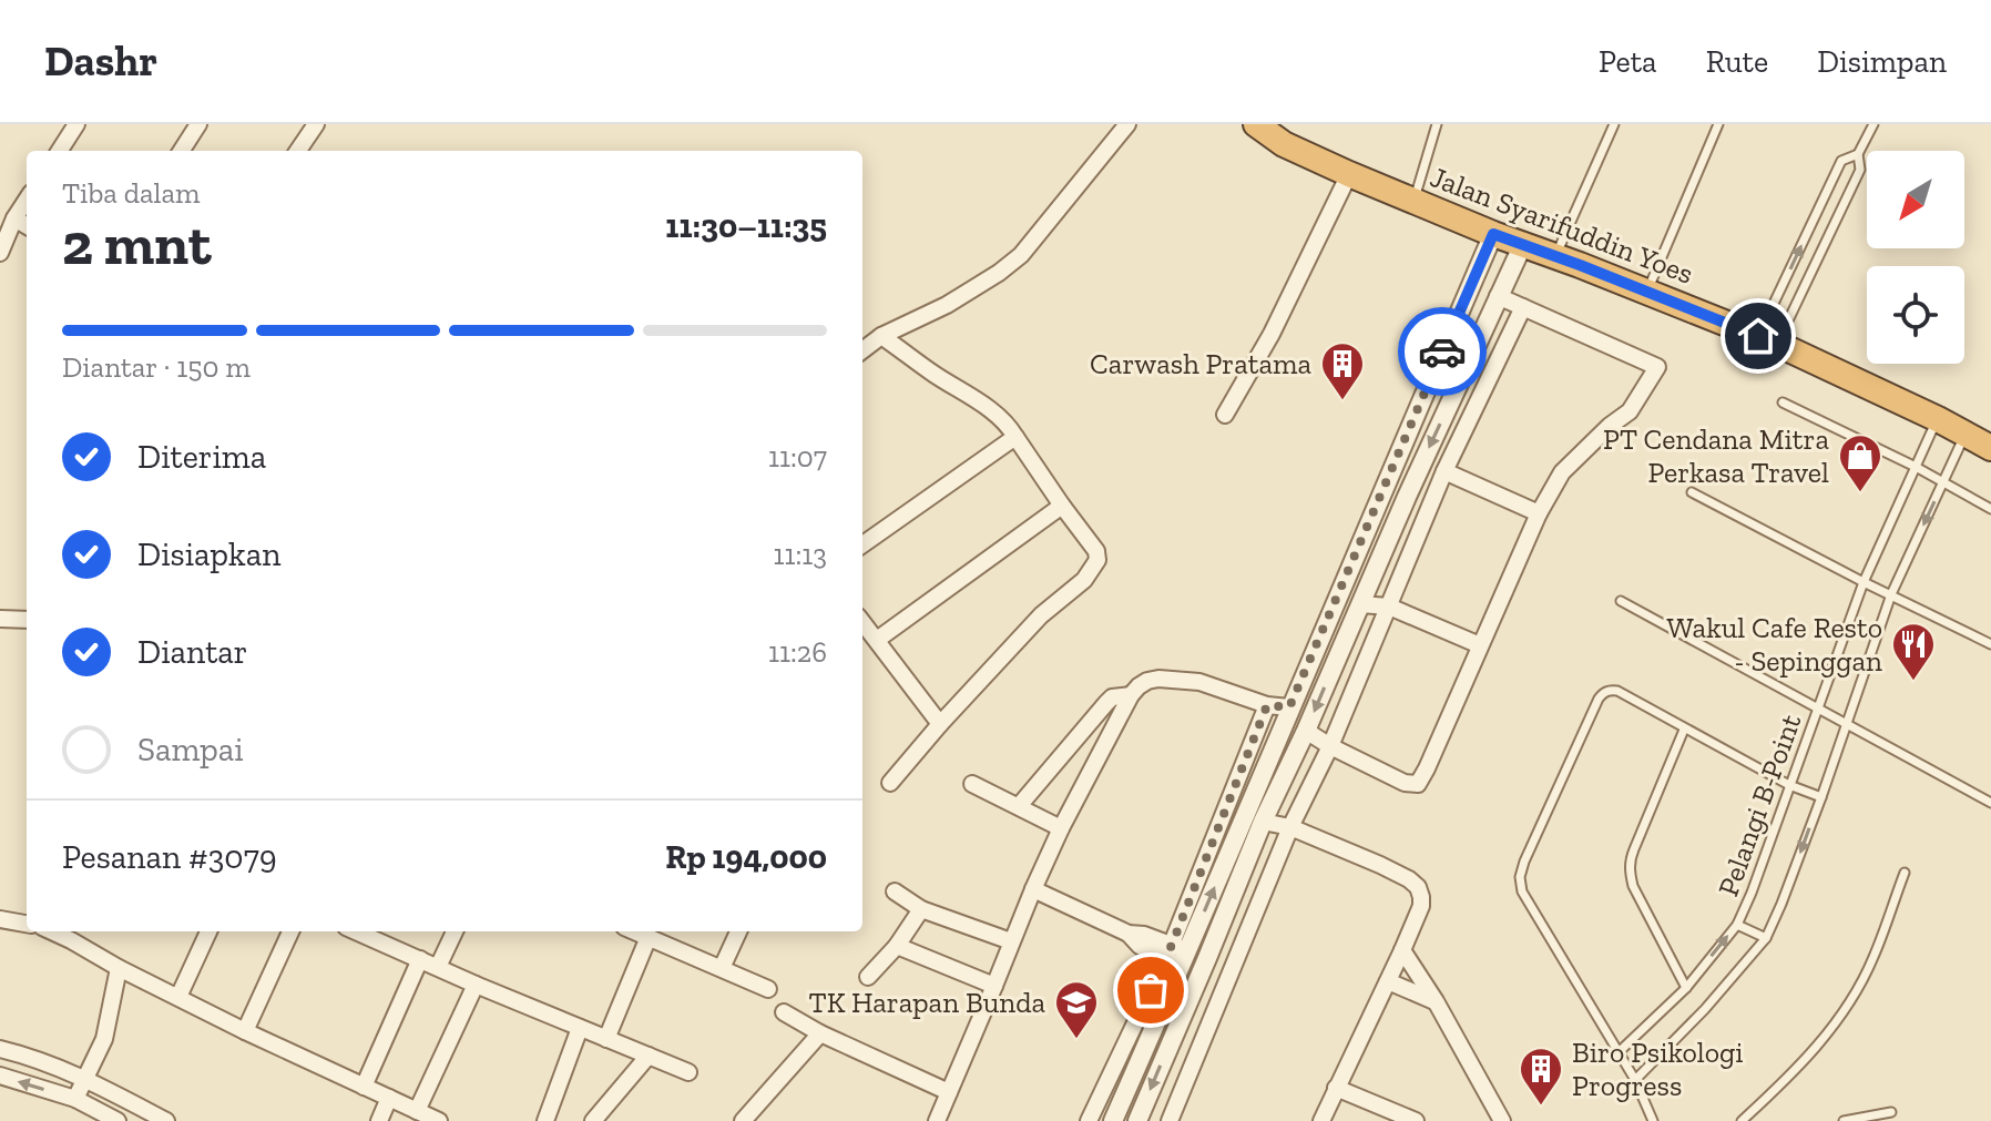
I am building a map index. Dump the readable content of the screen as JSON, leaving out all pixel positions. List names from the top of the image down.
{
  "streets": {
    "highway": ["Jalan Syarifuddin Yoes"],
    "lane": ["Pelangi B-Point"]
  },
  "crossings": [
    ["Jalan Syarifuddin Yoes", "Pelangi B-Point"]
  ],
  "places": {
    "building": ["Carwash Pratama", "Biro Psikologi Progress"],
    "shop": ["PT Cendana Mitra Perkasa Travel"],
    "restaurant": ["Wakul Cafe Resto - Sepinggan"],
    "school or university": ["TK Harapan Bunda"]
  },
  "north": "bottom left",
  "page": {
    "header": "Dashr",
    "nav": ["Peta", "Rute", "Disimpan"],
    "heading": ["2 mnt", "Tiba dalam", "11:30–11:35"],
    "panel": ["Pesanan #3079", "Rp 194,000"],
    "bar": "Diantar · 150 m",
    "list": [
      ["Diterima", "11:07"],
      ["Disiapkan", "11:13"],
      ["Diantar", "11:26"],
      "Sampai"
    ]
  }
}
